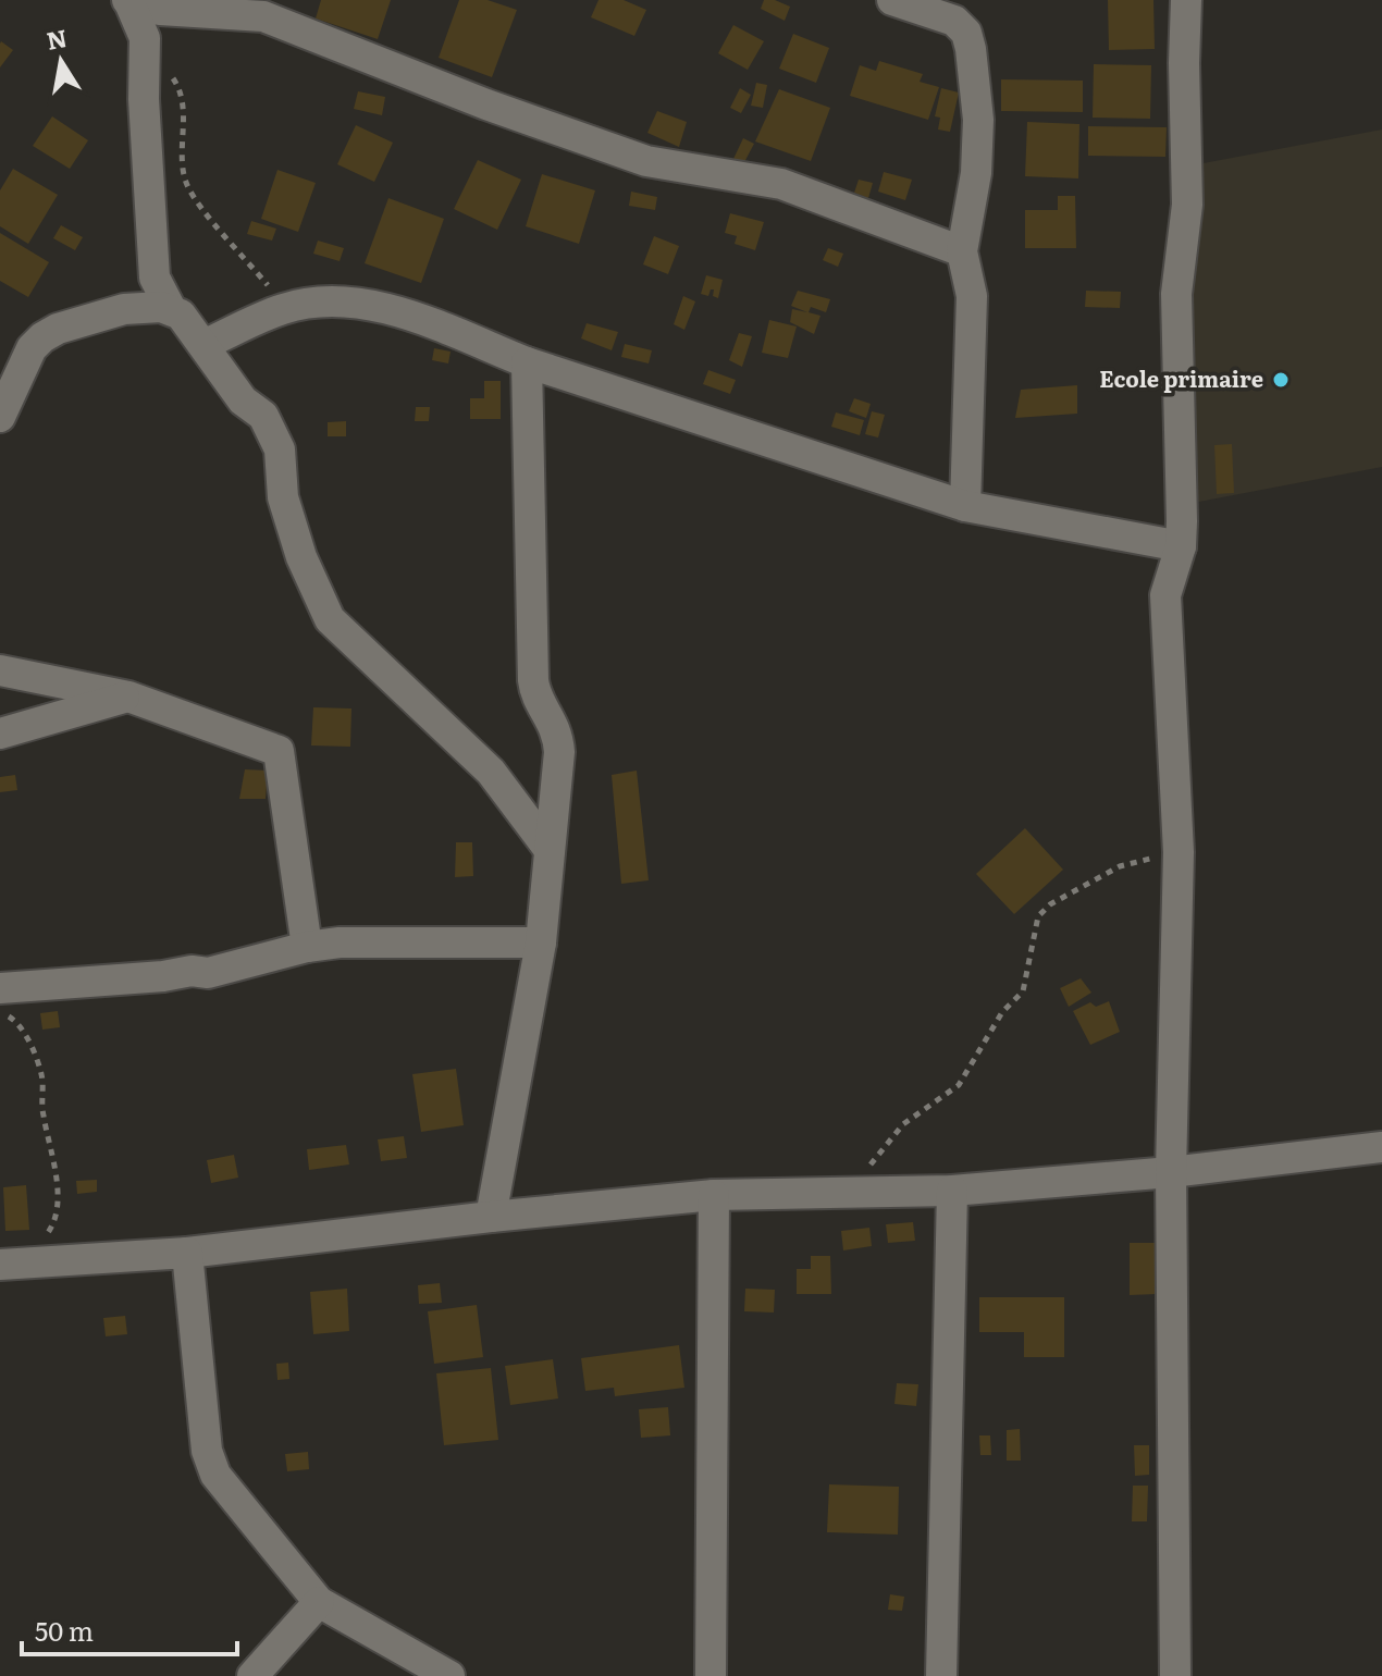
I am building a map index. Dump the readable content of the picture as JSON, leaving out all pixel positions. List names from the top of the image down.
{
  "places": ["Ecole primaire"],
  "scale_bar": "50 m",
  "north": "top"
}
